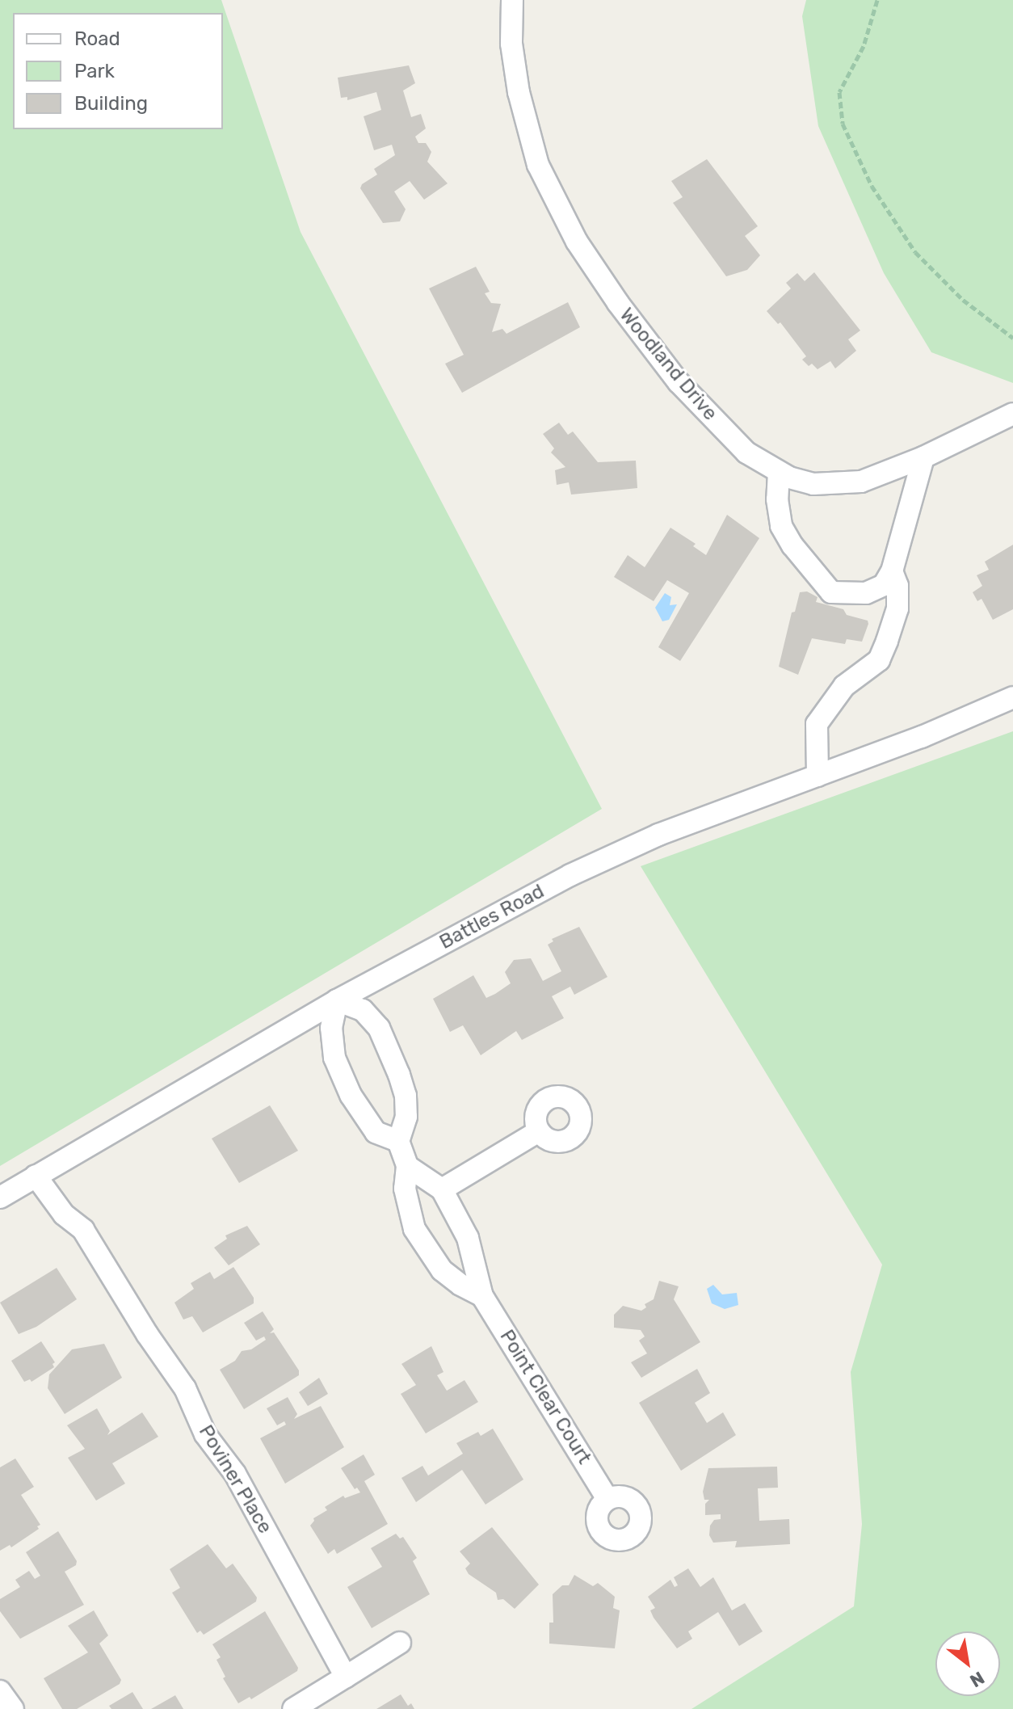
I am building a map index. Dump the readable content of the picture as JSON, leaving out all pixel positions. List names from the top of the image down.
{
  "streets": {
    "street": [
      "Woodland Drive",
      "Battles Road",
      "Point Clear Court",
      "Poviner Place"
    ]
  },
  "crossings": [
    ["Battles Road", "Poviner Place"]
  ],
  "legend": ["Road", "Park", "Building"],
  "north": "bottom right"
}
